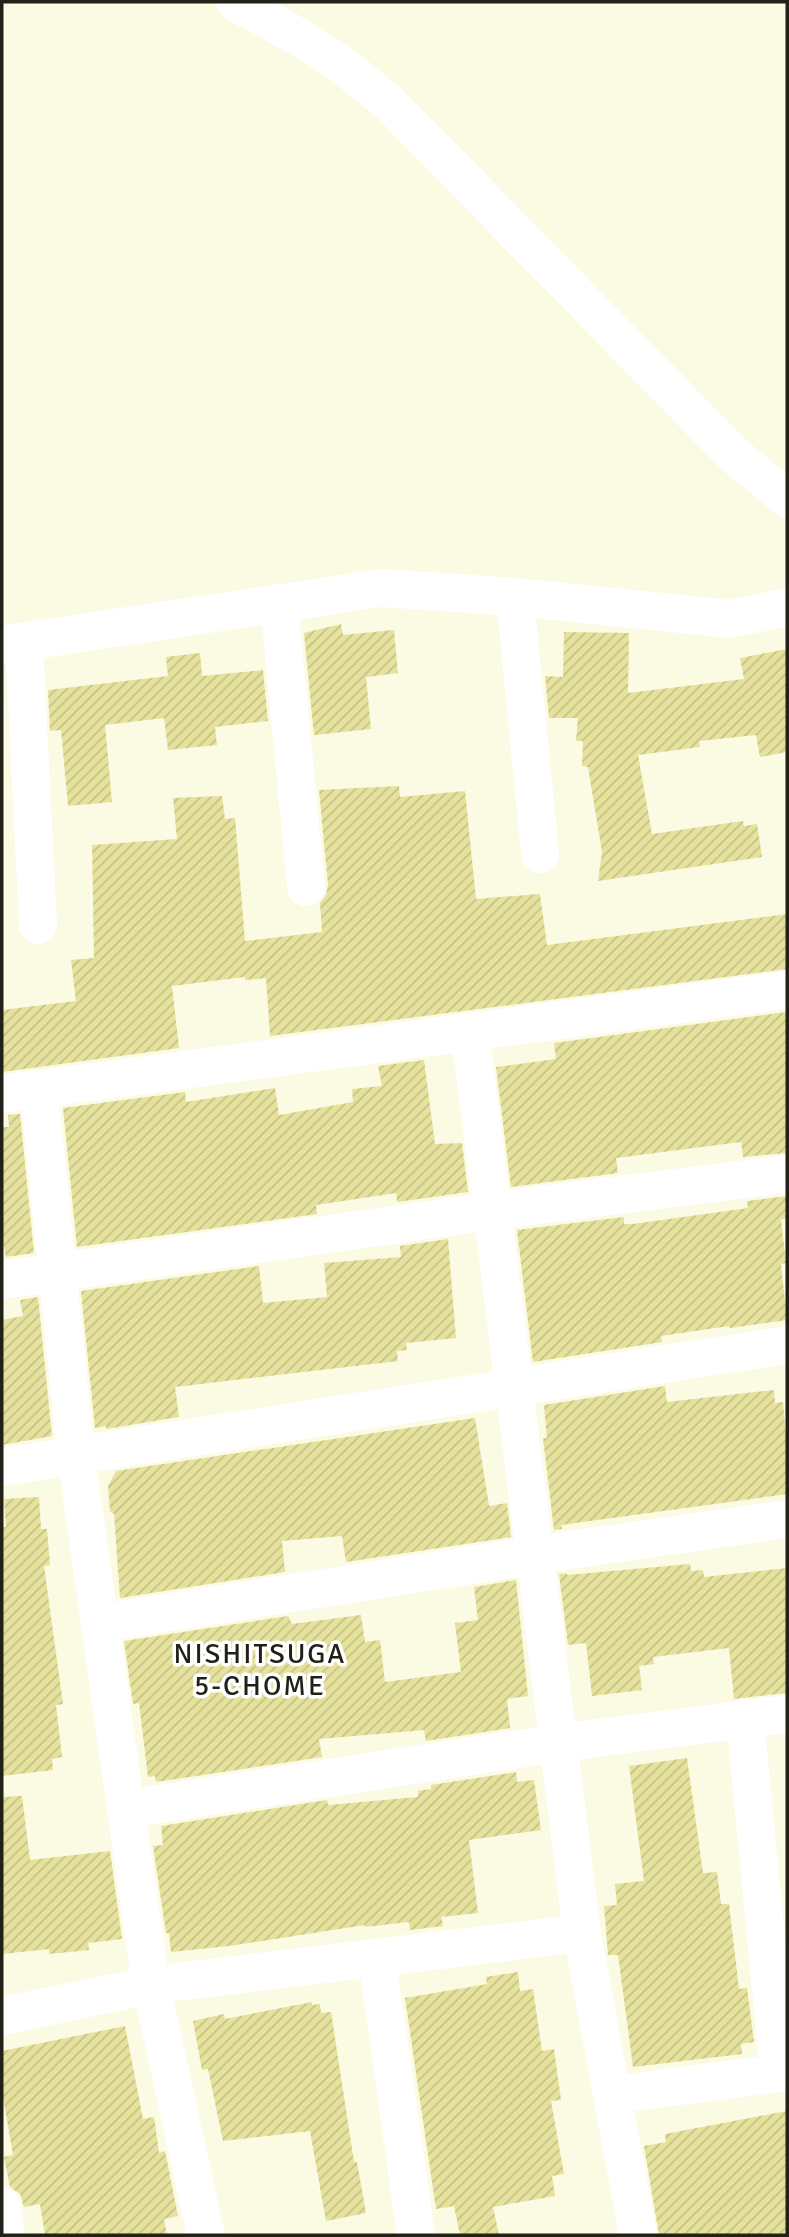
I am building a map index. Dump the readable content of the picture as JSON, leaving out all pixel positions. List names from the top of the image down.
{
  "districts": ["NISHITSUGA 5-CHOME"]
}
